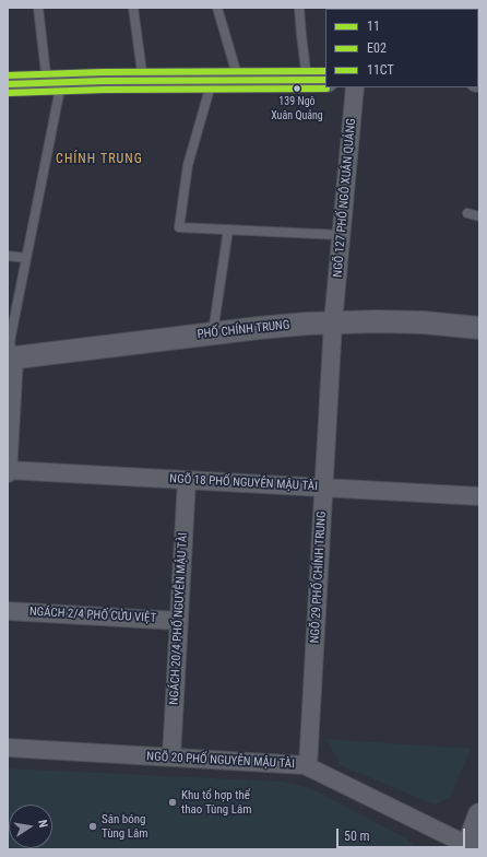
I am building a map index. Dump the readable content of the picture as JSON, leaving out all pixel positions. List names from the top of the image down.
{
  "streets": {
    "street": [
      "NGÕ 127 PHỐ NGÔ XUÂN QUẢNG",
      "PHỐ CHÍNH TRUNG",
      "NGÕ 18 PHỐ NGUYỄN MẬU TÀI",
      "NGÕ 29 PHỐ CHÍNH TRUNG",
      "NGÁCH 2/4 PHỐ CỬU VIỆT",
      "NGÁCH 20/4 PHỐ NGUYỄN MẬU TÀI",
      "NGÕ 20 PHỐ NGUYỄN MẬU TÀI"
    ]
  },
  "crossings": [
    ["NGÕ 127 PHỐ NGÔ XUÂN QUẢNG", "PHỐ CHÍNH TRUNG"],
    ["NGÕ 127 PHỐ NGÔ XUÂN QUẢNG", "NGÕ 29 PHỐ CHÍNH TRUNG"],
    ["PHỐ CHÍNH TRUNG", "NGÕ 29 PHỐ CHÍNH TRUNG"],
    ["NGÕ 18 PHỐ NGUYỄN MẬU TÀI", "NGÕ 29 PHỐ CHÍNH TRUNG"],
    ["NGÕ 18 PHỐ NGUYỄN MẬU TÀI", "NGÁCH 20/4 PHỐ NGUYỄN MẬU TÀI"],
    ["NGÕ 29 PHỐ CHÍNH TRUNG", "NGÕ 20 PHỐ NGUYỄN MẬU TÀI"],
    ["NGÁCH 2/4 PHỐ CỬU VIỆT", "NGÁCH 20/4 PHỐ NGUYỄN MẬU TÀI"],
    ["NGÁCH 20/4 PHỐ NGUYỄN MẬU TÀI", "NGÕ 20 PHỐ NGUYỄN MẬU TÀI"]
  ],
  "districts": ["CHÍNH TRUNG"],
  "places": ["139 Ngô Xuân Quảng", "Khu tổ hợp thể thao Tùng Lâm", "Sân bóng Tùng Lâm"],
  "lines": ["transit line 11CT", "transit line 11", "transit line E02"],
  "legend": ["11", "E02", "11CT"],
  "scale_bar": "50 m",
  "north": "right"
}
